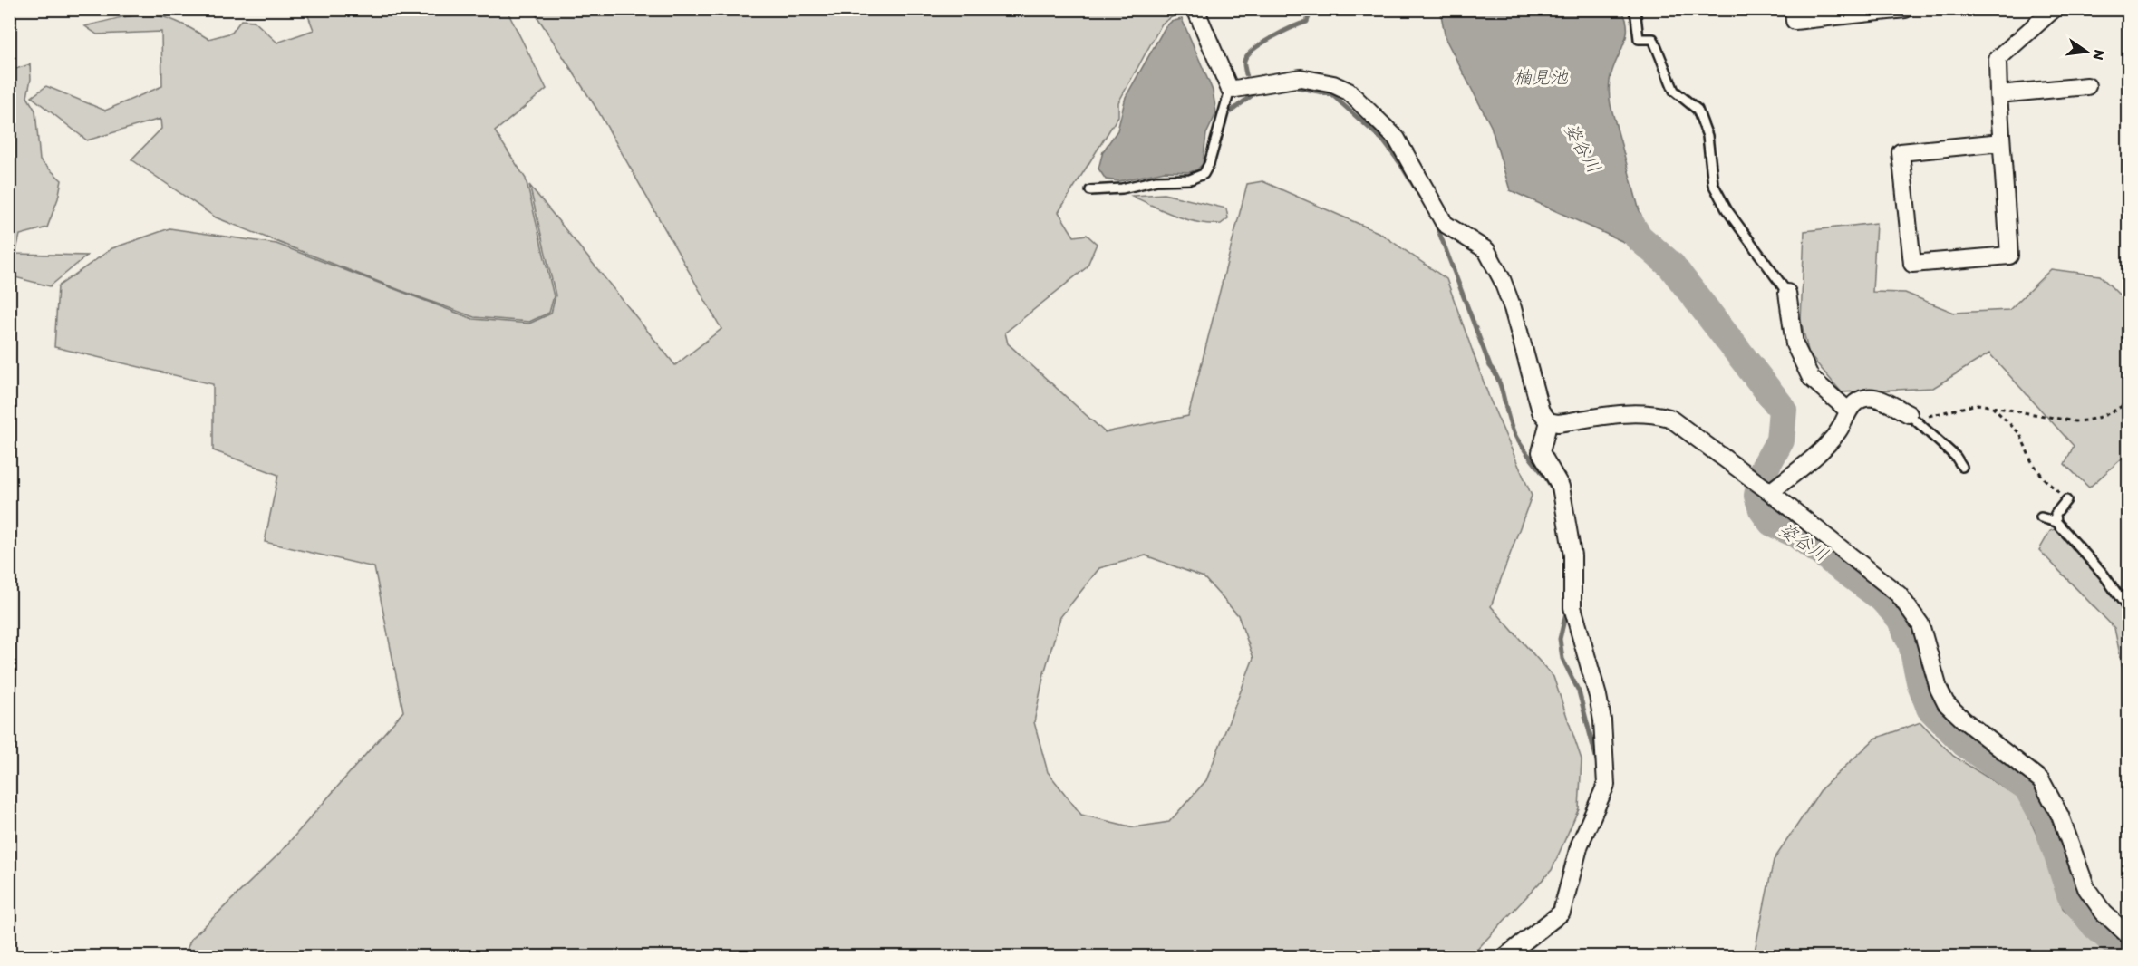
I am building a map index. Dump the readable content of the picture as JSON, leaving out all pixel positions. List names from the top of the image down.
{
  "water": ["楠見池", "姿谷川"],
  "north": "right"
}
